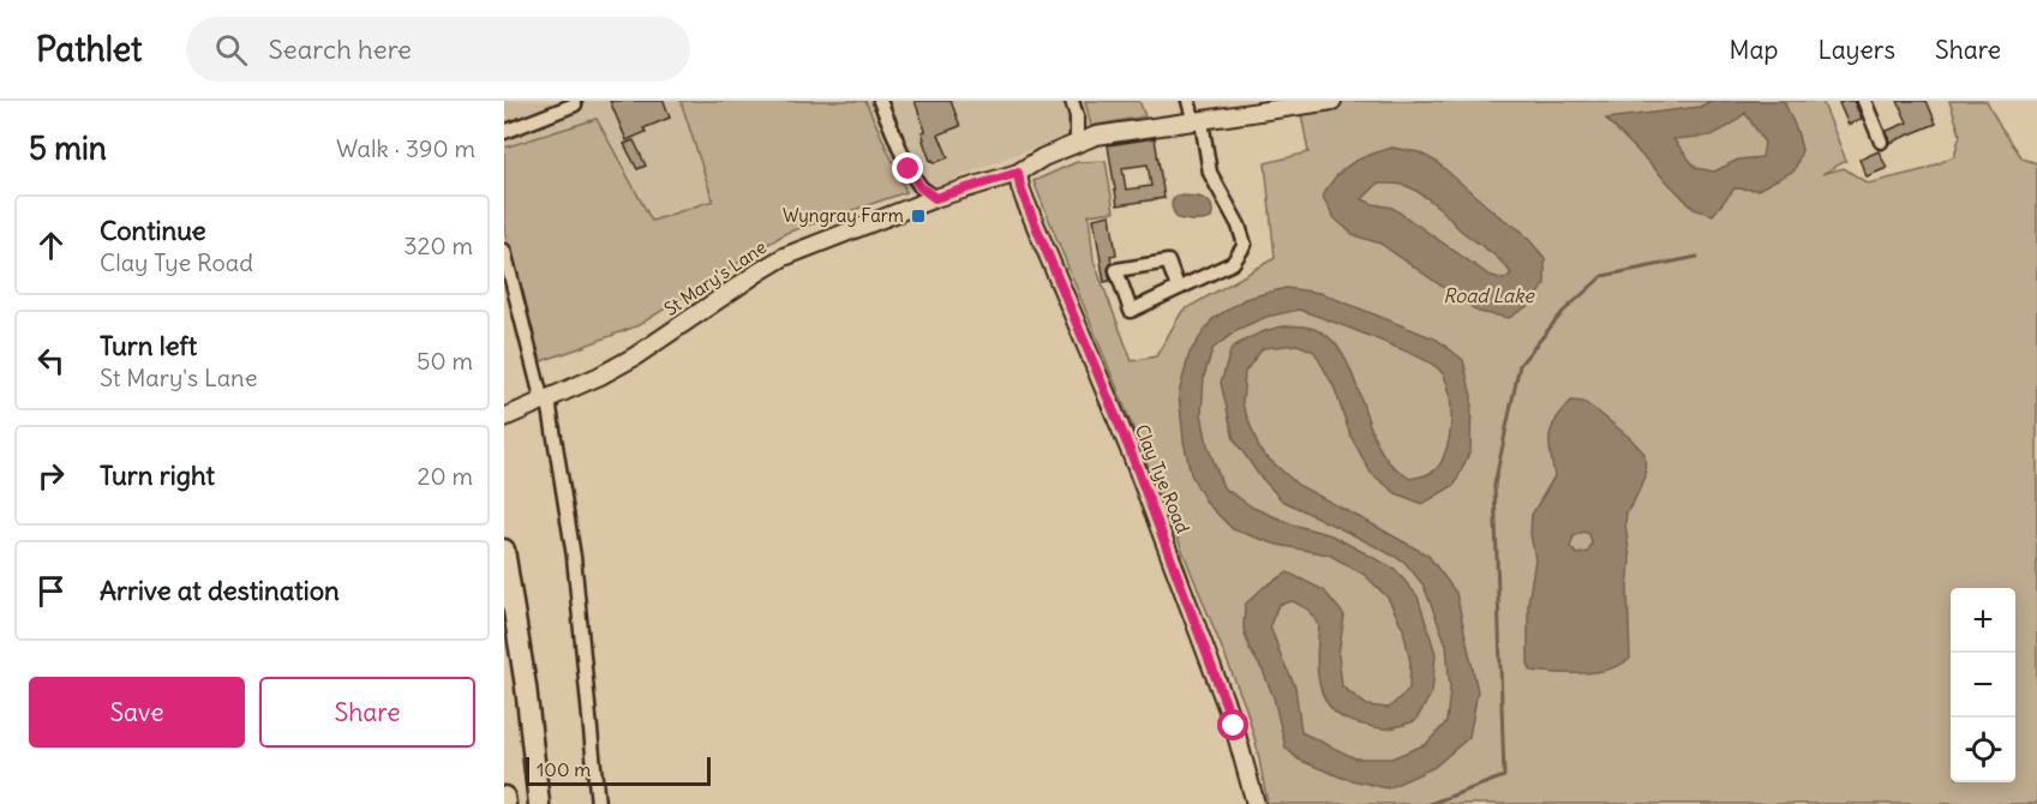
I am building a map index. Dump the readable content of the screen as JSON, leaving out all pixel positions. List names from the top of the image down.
{
  "streets": {
    "main road": ["St Mary's Lane", "Clay Tye Road"]
  },
  "crossings": [
    ["St Mary's Lane", "Clay Tye Road"]
  ],
  "water": ["Road Lake"],
  "places": {
    "transit": ["Wyngray Farm"]
  },
  "scale_bar": "100 m",
  "page": {
    "header": "Pathlet",
    "search": "Search here",
    "nav": ["Map", "Layers", "Share"],
    "heading": ["5 min", "Walk · 390 m"],
    "list": [
      ["Continue", "Clay Tye Road", "320 m"],
      ["Turn left", "St Mary's Lane", "50 m"],
      ["Turn right", "20 m"],
      "Arrive at destination"
    ],
    "map_buttons": ["+", "−"],
    "buttons": ["Save", "Share"],
    "scale": "100 m"
  }
}
